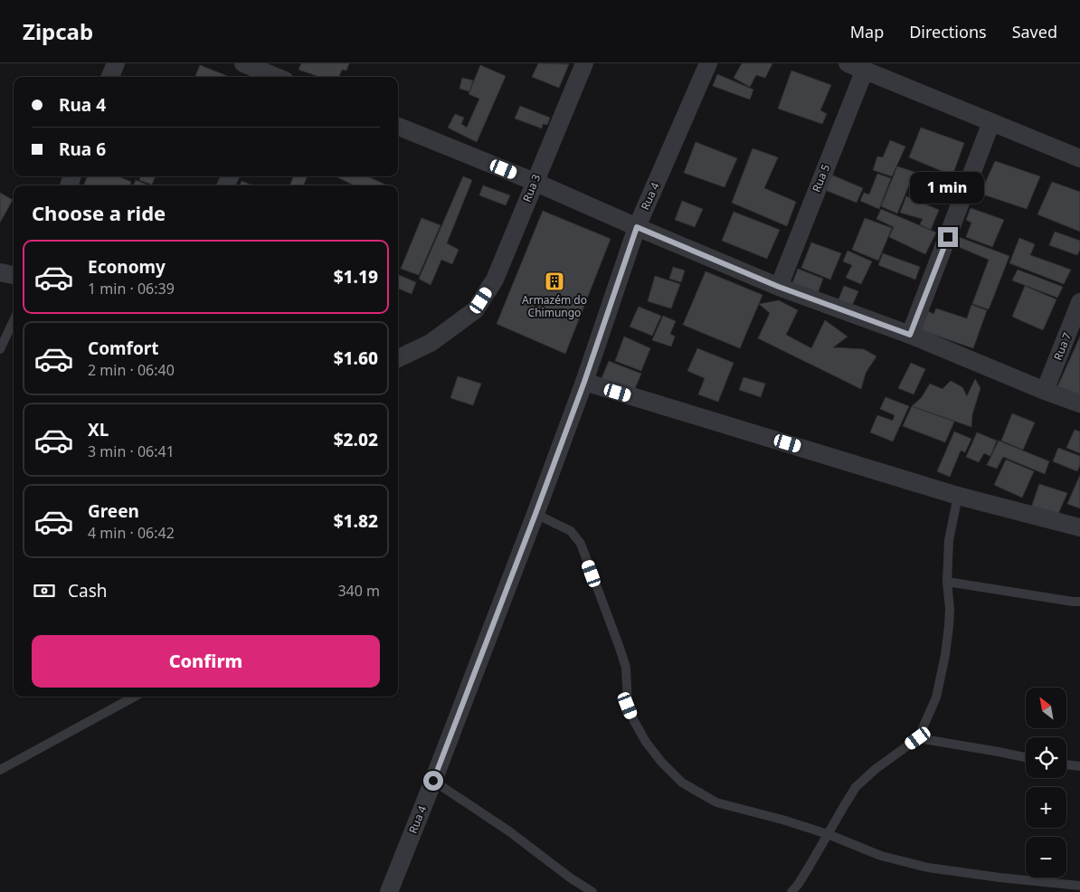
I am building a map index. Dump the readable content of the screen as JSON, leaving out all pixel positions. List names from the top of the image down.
{
  "streets": {
    "street": [
      "Rua 5",
      "Rua 3",
      "Rua 4",
      "Rua 7"
    ]
  },
  "places": {
    "building": ["Armazém do Chimungo"]
  },
  "north": "top left",
  "page": {
    "header": "Zipcab",
    "nav": ["Map", "Directions", "Saved"],
    "banner": ["Rua 4", "Rua 6"],
    "bubble": "1 min",
    "heading": "Choose a ride",
    "list": [
      {
        "name": "Economy",
        "note": "1 min · 06:39",
        "value": "$1.19"
      },
      {
        "name": "Comfort",
        "note": "2 min · 06:40",
        "value": "$1.60"
      },
      {
        "name": "XL",
        "note": "3 min · 06:41",
        "value": "$2.02"
      },
      {
        "name": "Green",
        "note": "4 min · 06:42",
        "value": "$1.82"
      }
    ],
    "pay": ["Cash", "340 m"],
    "buttons": "Confirm",
    "map_buttons": ["+", "−"]
  }
}
